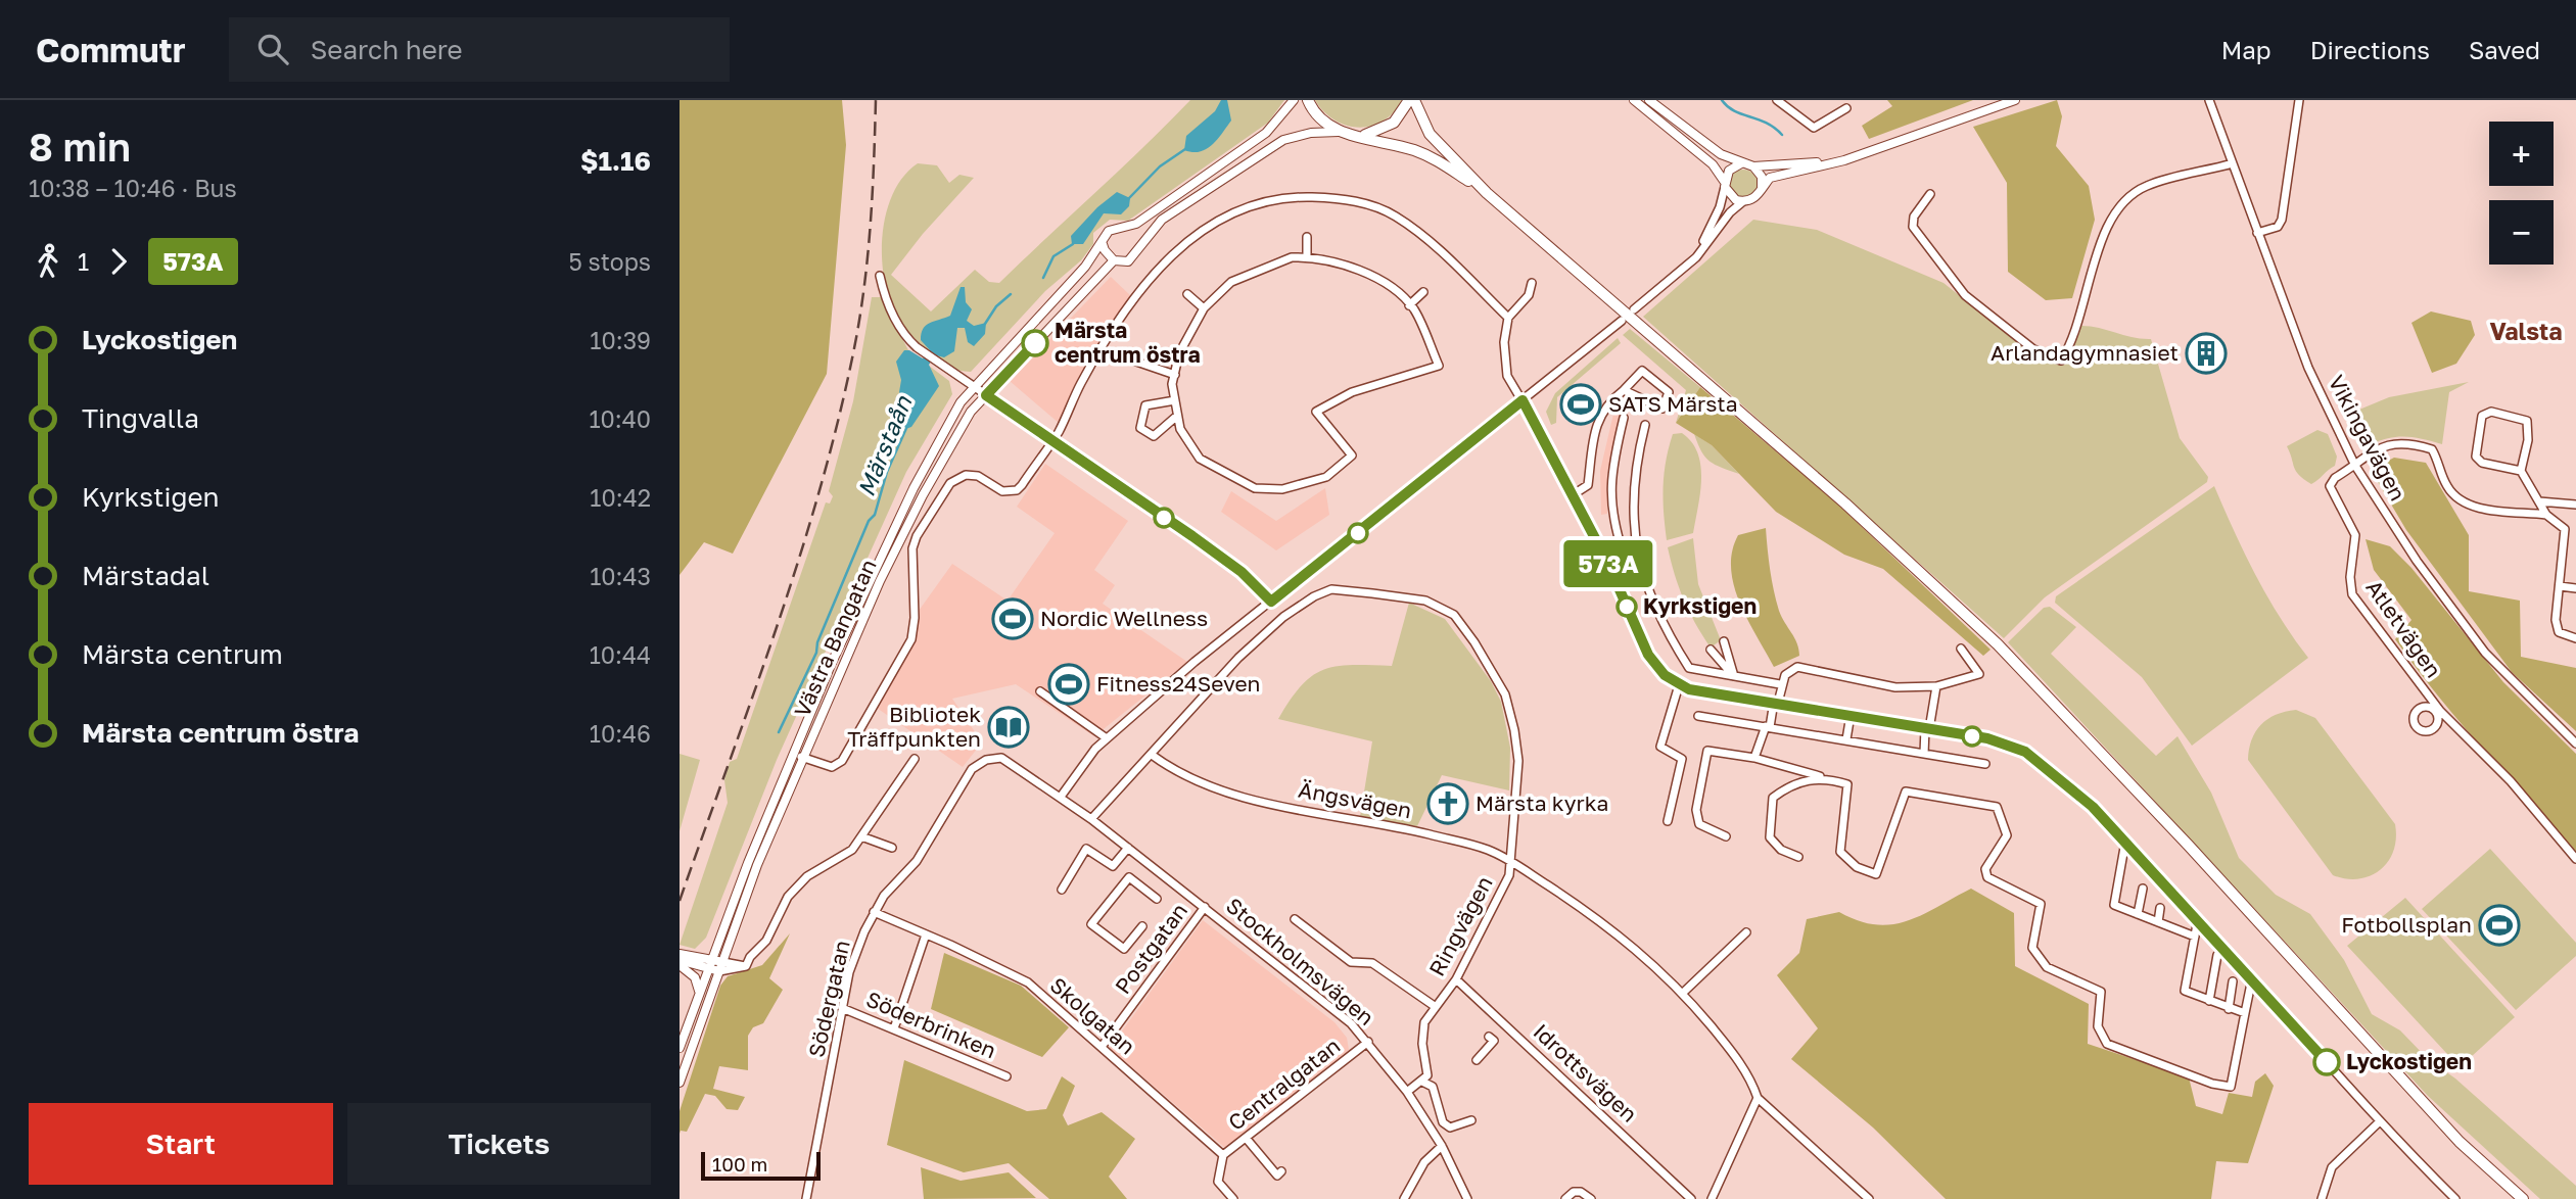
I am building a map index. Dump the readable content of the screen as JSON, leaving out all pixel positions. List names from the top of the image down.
{
  "streets": {
    "street": [
      "Vikingavägen",
      "Atletvägen",
      "Västra Bangatan",
      "Ängsvägen",
      "Ringvägen",
      "Postgatan",
      "Stockholmsvägen",
      "Södergatan",
      "Skolgatan",
      "Söderbrinken",
      "Idrottsvägen",
      "Centralgatan"
    ]
  },
  "crossings": [
    ["Vikingavägen", "Atletvägen"],
    ["Ängsvägen", "Ringvägen"],
    ["Ringvägen", "Stockholmsvägen"],
    ["Ringvägen", "Idrottsvägen"],
    ["Postgatan", "Stockholmsvägen"],
    ["Postgatan", "Skolgatan"],
    ["Stockholmsvägen", "Södergatan"],
    ["Stockholmsvägen", "Centralgatan"],
    ["Södergatan", "Skolgatan"],
    ["Södergatan", "Söderbrinken"],
    ["Skolgatan", "Centralgatan"]
  ],
  "districts": ["Valsta"],
  "water": ["Märstaån"],
  "places": {
    "other": ["Märsta centrum östra", "Kyrkstigen", "Lyckostigen"],
    "building": ["Arlandagymnasiet"],
    "sports": [
      "SATS Märsta",
      "Nordic Wellness",
      "Fitness24Seven",
      "Fotbollsplan"
    ],
    "library": ["Bibliotek Träffpunkten"],
    "church": ["Märsta kyrka"]
  },
  "lines": ["bus line 573A"],
  "scale_bar": "100 m",
  "page": {
    "header": "Commutr",
    "search": "Search here",
    "nav": ["Map", "Directions", "Saved"],
    "heading": ["8 min", "10:38 – 10:46 · Bus", "$1.16"],
    "on_map": "573A",
    "map_buttons": ["+", "−"],
    "legs": ["1", "573A", "5 stops"],
    "list": [
      {
        "name": "Lyckostigen",
        "value": "10:39"
      },
      {
        "name": "Tingvalla",
        "value": "10:40"
      },
      {
        "name": "Kyrkstigen",
        "value": "10:42"
      },
      {
        "name": "Märstadal",
        "value": "10:43"
      },
      {
        "name": "Märsta centrum",
        "value": "10:44"
      },
      {
        "name": "Märsta centrum östra",
        "value": "10:46"
      }
    ],
    "buttons": ["Start", "Tickets"],
    "scale": "100 m"
  }
}
